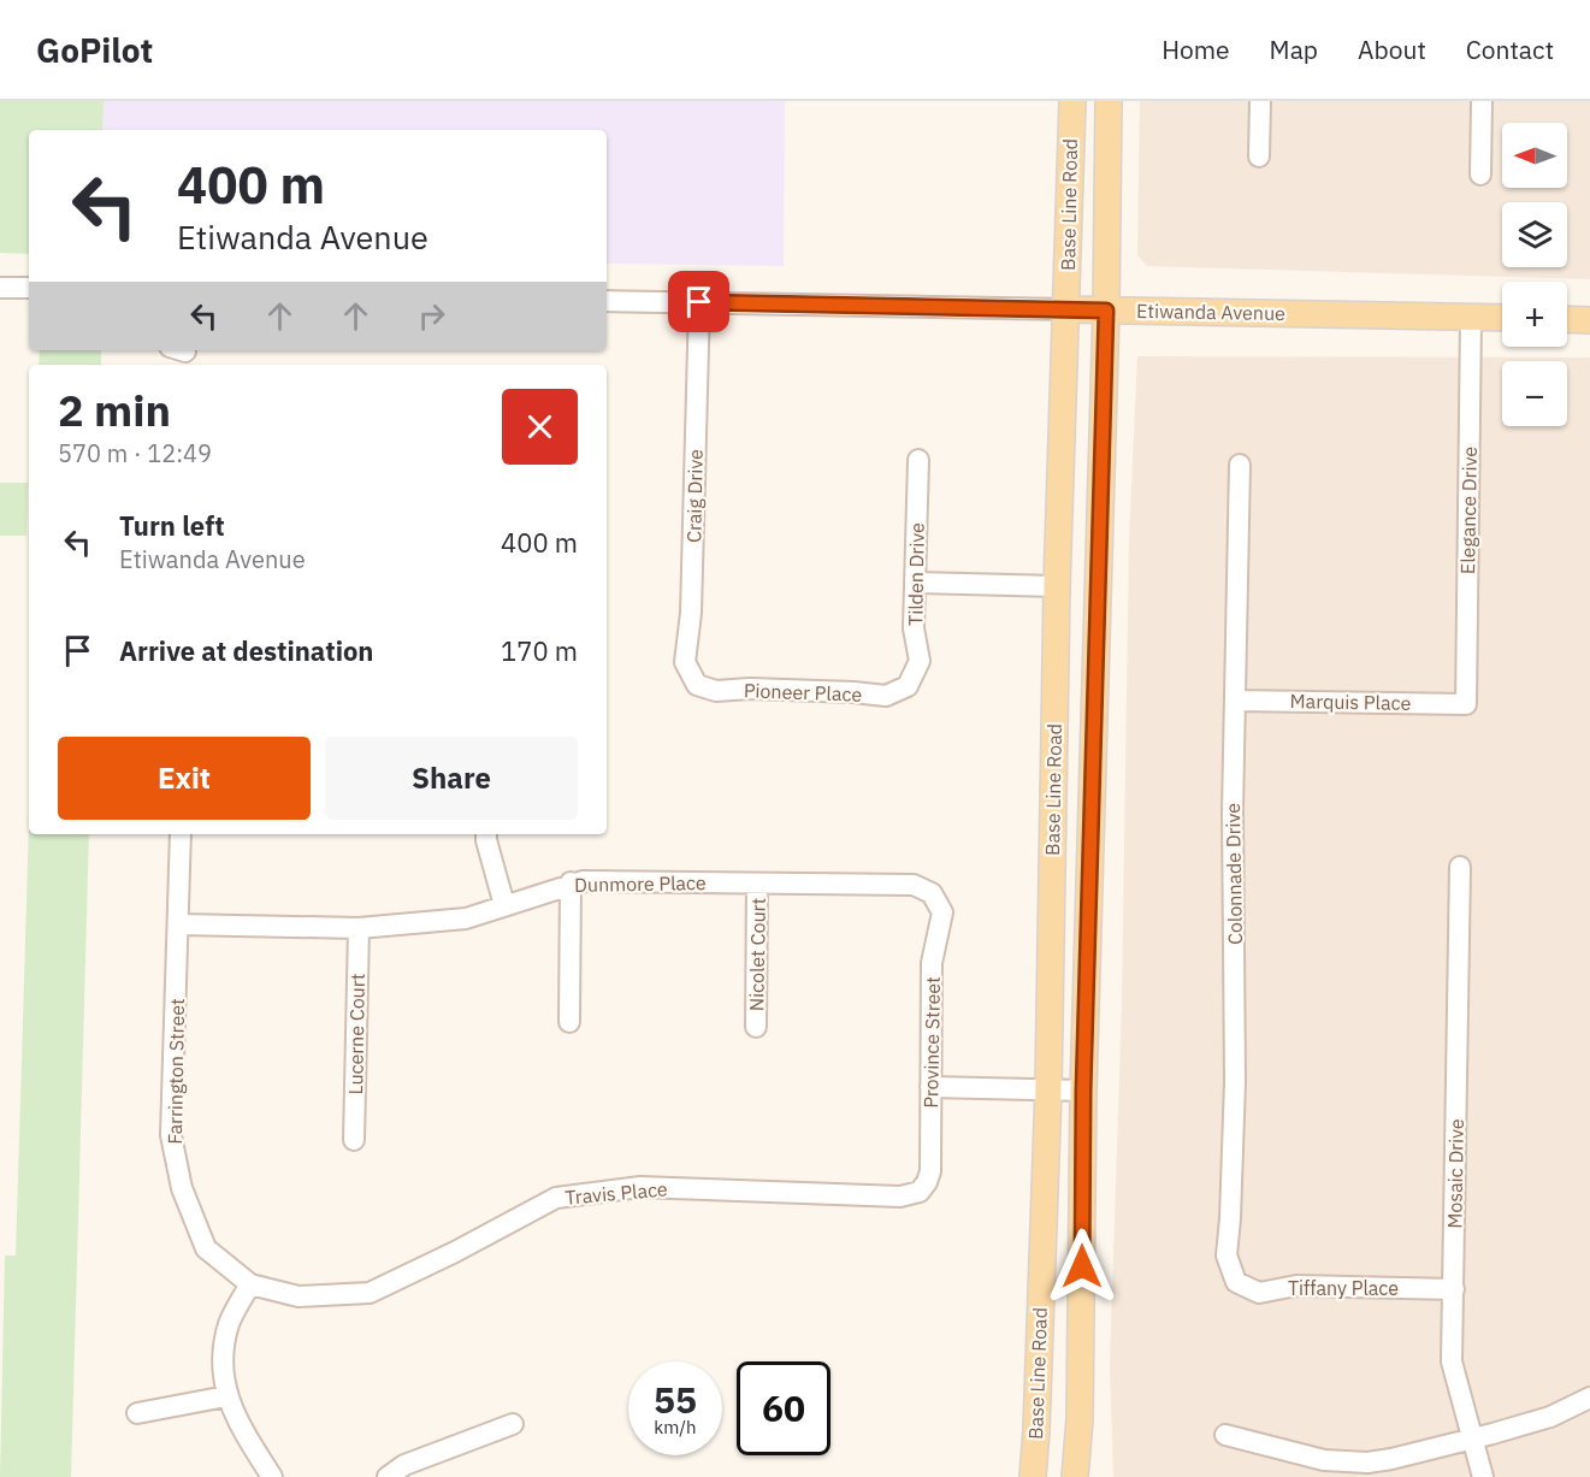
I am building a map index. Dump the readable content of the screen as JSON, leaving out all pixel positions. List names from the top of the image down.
{
  "streets": {
    "main road": ["Base Line Road", "Etiwanda Avenue"],
    "street": [
      "Craig Drive",
      "Elegance Drive",
      "Tilden Drive",
      "Pioneer Place",
      "Marquis Place",
      "Colonnade Drive",
      "Dunmore Place",
      "Nicolet Court",
      "Lucerne Court",
      "Province Street",
      "Farrington Street",
      "Mosaic Drive",
      "Travis Place",
      "Tiffany Place"
    ]
  },
  "crossings": [
    ["Base Line Road", "Etiwanda Avenue"],
    ["Etiwanda Avenue", "Craig Drive"],
    ["Etiwanda Avenue", "Elegance Drive"],
    ["Craig Drive", "Pioneer Place"],
    ["Elegance Drive", "Marquis Place"],
    ["Tilden Drive", "Pioneer Place"],
    ["Marquis Place", "Colonnade Drive"],
    ["Colonnade Drive", "Tiffany Place"],
    ["Dunmore Place", "Nicolet Court"],
    ["Dunmore Place", "Lucerne Court"],
    ["Dunmore Place", "Province Street"],
    ["Dunmore Place", "Farrington Street"],
    ["Province Street", "Travis Place"],
    ["Farrington Street", "Travis Place"],
    ["Mosaic Drive", "Tiffany Place"]
  ],
  "north": "left",
  "page": {
    "header": "GoPilot",
    "nav": [
      "Home",
      "Map",
      "About",
      "Contact"
    ],
    "map_buttons": ["+", "−"],
    "turn": ["400 m", "Etiwanda Avenue"],
    "heading": ["2 min", "570 m · 12:49"],
    "list": [
      {
        "name": "Turn left",
        "note": "Etiwanda Avenue",
        "value": "400 m"
      },
      {
        "name": "Arrive at destination",
        "value": "170 m"
      }
    ],
    "buttons": ["Exit", "Share"],
    "speed": "55 km/h",
    "limit": "60"
  }
}
